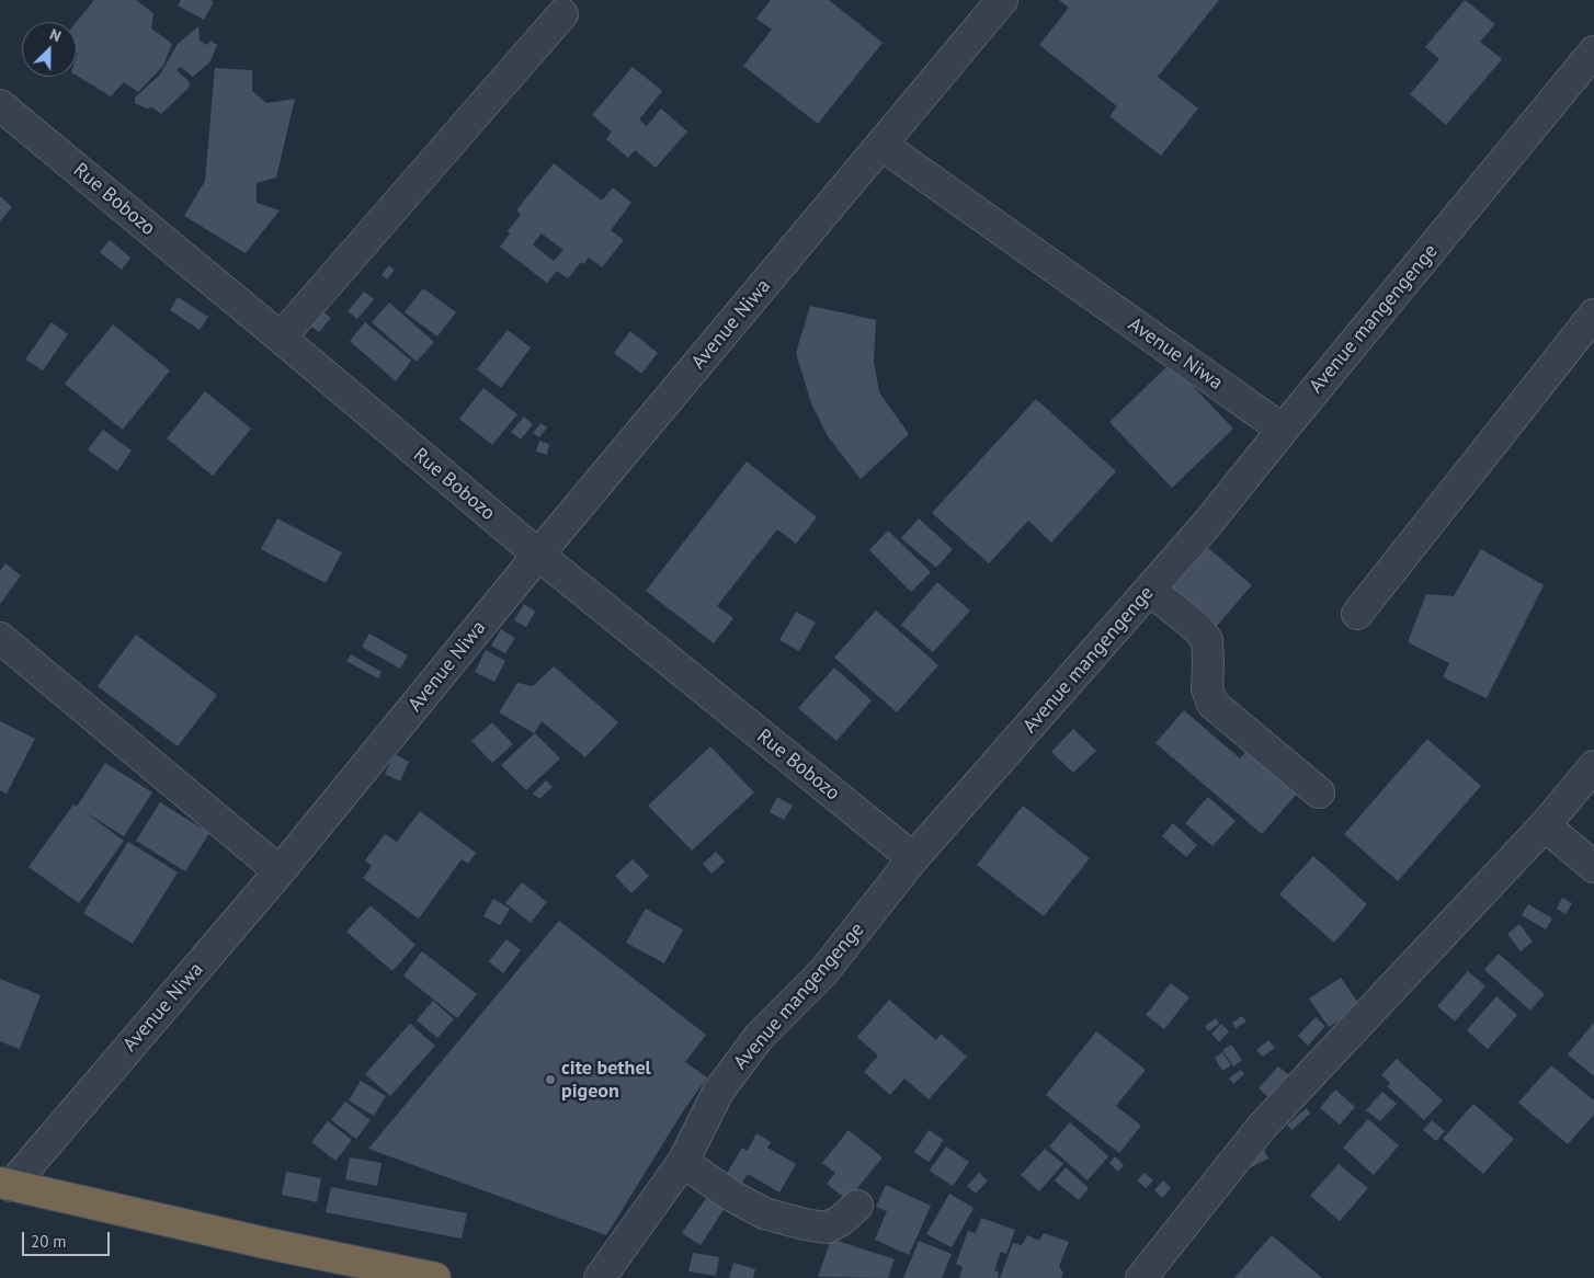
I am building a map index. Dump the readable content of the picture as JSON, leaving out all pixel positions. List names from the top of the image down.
{
  "streets": {
    "street": ["Rue Bobozo", "Avenue mangengenge", "Avenue Niwa"]
  },
  "crossings": [
    ["Rue Bobozo", "Avenue mangengenge"],
    ["Rue Bobozo", "Avenue Niwa"],
    ["Avenue mangengenge", "Avenue Niwa"]
  ],
  "places": ["cite bethel pigeon"],
  "scale_bar": "20 m",
  "north": "top right"
}
